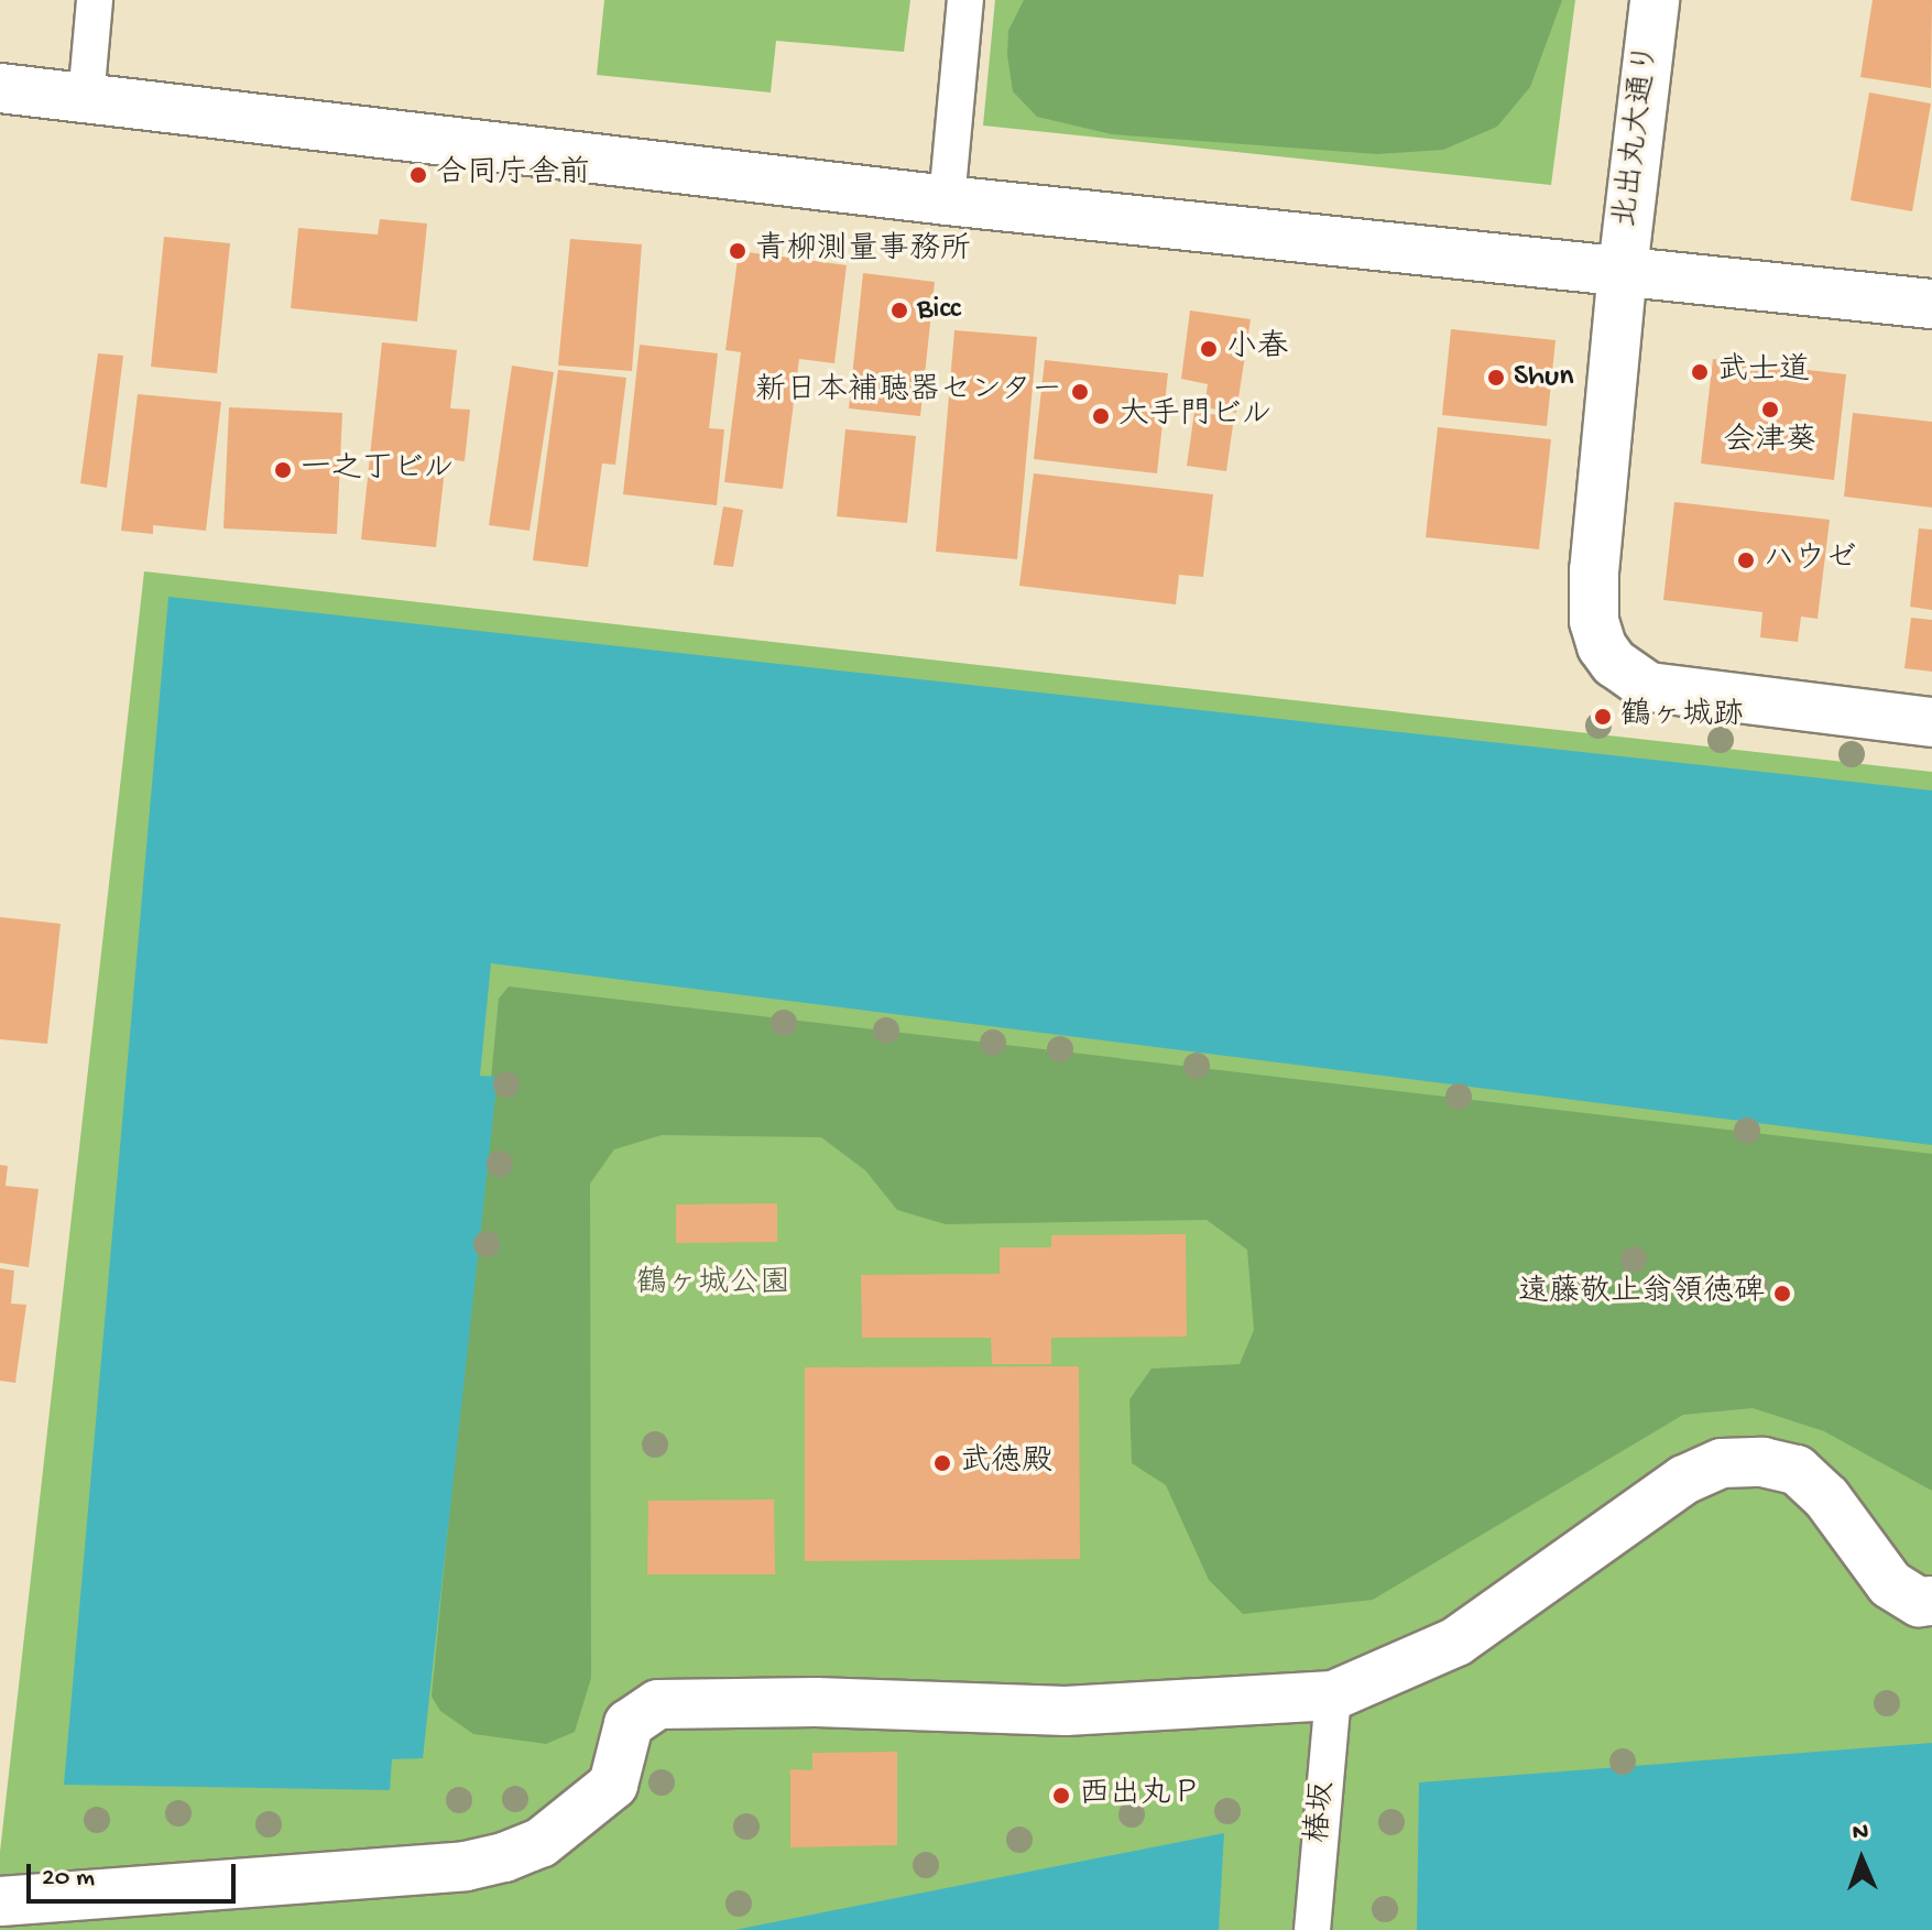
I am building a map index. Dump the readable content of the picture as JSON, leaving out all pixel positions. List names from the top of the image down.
{
  "streets": {
    "street": ["北出丸大通り"],
    "lane": ["椿坂"]
  },
  "parks": ["鶴ヶ城公園"],
  "places": [
    "合同庁舎前",
    "青柳測量事務所",
    "Bicc",
    "小春",
    "武士道",
    "Shun",
    "新日本補聴器センター",
    "会津葵",
    "大手門ビル",
    "一之丁ビル",
    "ハウゼ",
    "鶴ヶ城跡",
    "遠藤敬止翁領徳碑",
    "武徳殿",
    "西出丸Ｐ"
  ],
  "scale_bar": "20 m",
  "north": "top"
}
